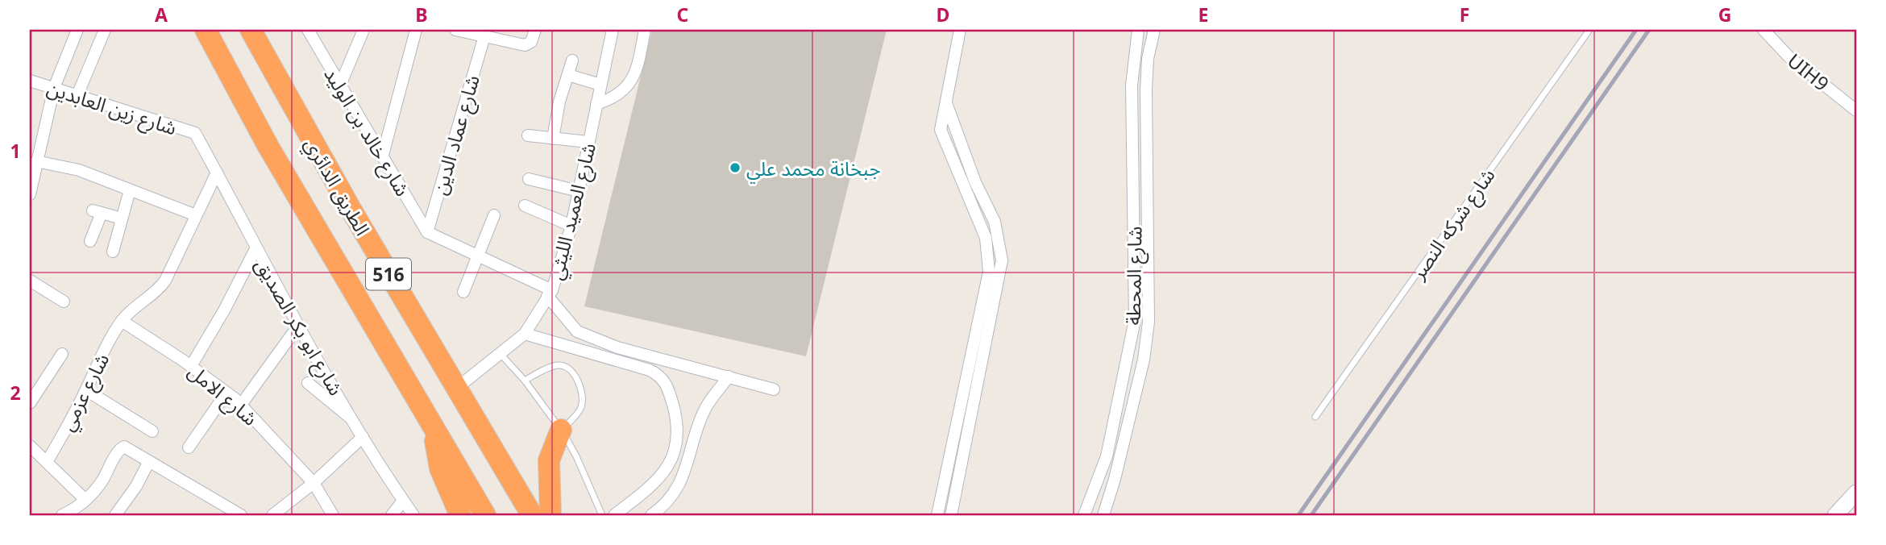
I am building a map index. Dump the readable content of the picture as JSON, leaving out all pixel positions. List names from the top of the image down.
{
  "streets": {
    "highway": ["الطريق الدائري", "516"],
    "street": [
      "UIH9",
      "شارع زين العابدين",
      "شارع خالد بن الوليد",
      "شارع عماد الدين",
      "شارع العميد الليثي",
      "شارع المحطة",
      "شارع ابو بكر الصديق",
      "شارع عزمي",
      "شارع الامل"
    ],
    "lane": ["شارع شركه النصر"]
  },
  "crossings": [
    ["شارع زين العابدين", "شارع ابو بكر الصديق"],
    ["شارع خالد بن الوليد", "شارع عماد الدين"],
    ["الطريق الدائري", "شارع العميد الليثي"],
    ["شارع عزمي", "شارع الامل"]
  ],
  "places": ["جبخانة محمد علي"],
  "grid": {
    "columns": [
      "A",
      "B",
      "C",
      "D",
      "E",
      "F",
      "G"
    ],
    "rows": ["1", "2"]
  }
}
